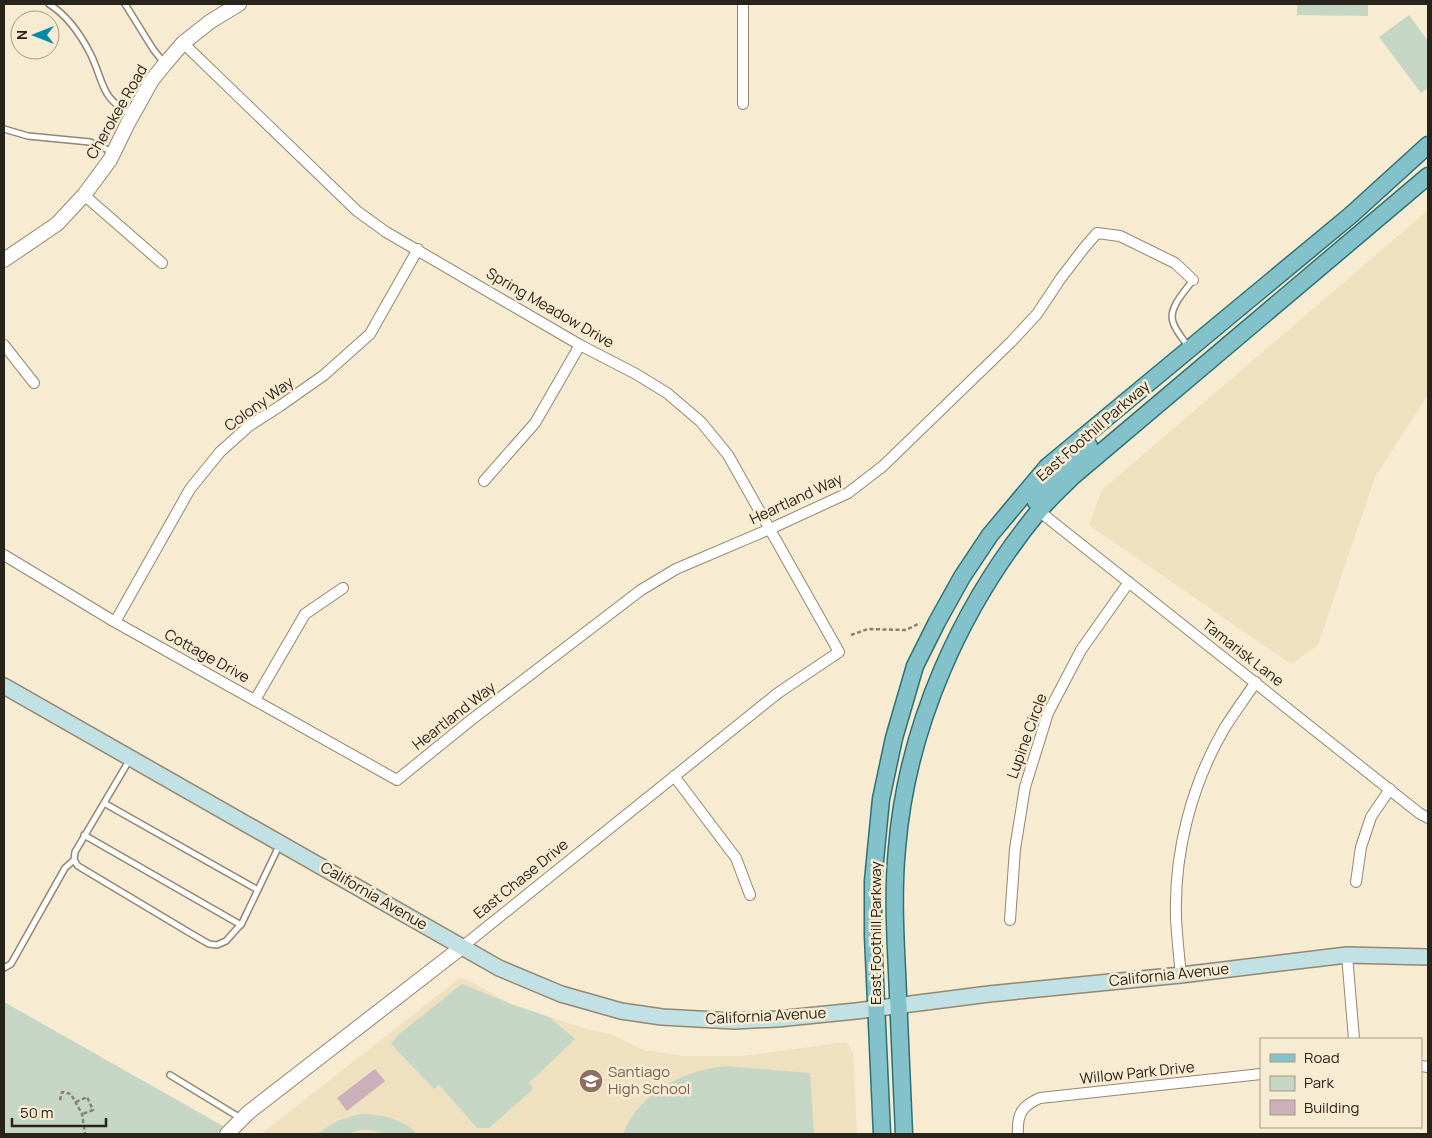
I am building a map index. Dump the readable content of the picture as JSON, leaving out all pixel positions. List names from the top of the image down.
{
  "streets": {
    "main road": ["East Foothill Parkway", "California Avenue"],
    "street": [
      "Cherokee Road",
      "Spring Meadow Drive",
      "Colony Way",
      "Heartland Way",
      "Tamarisk Lane",
      "Cottage Drive",
      "Lupine Circle",
      "East Chase Drive",
      "Willow Park Drive"
    ]
  },
  "crossings": [
    ["Cherokee Road", "Spring Meadow Drive"],
    ["Spring Meadow Drive", "Colony Way"],
    ["Spring Meadow Drive", "Heartland Way"],
    ["Spring Meadow Drive", "East Chase Drive"],
    ["Colony Way", "Cottage Drive"],
    ["East Foothill Parkway", "Tamarisk Lane"],
    ["East Foothill Parkway", "California Avenue"],
    ["Heartland Way", "Cottage Drive"],
    ["Tamarisk Lane", "Lupine Circle"],
    ["East Chase Drive", "California Avenue"]
  ],
  "places": {
    "school or university": ["Santiago High School"]
  },
  "legend": ["Road", "Park", "Building"],
  "scale_bar": "50 m",
  "north": "left"
}
